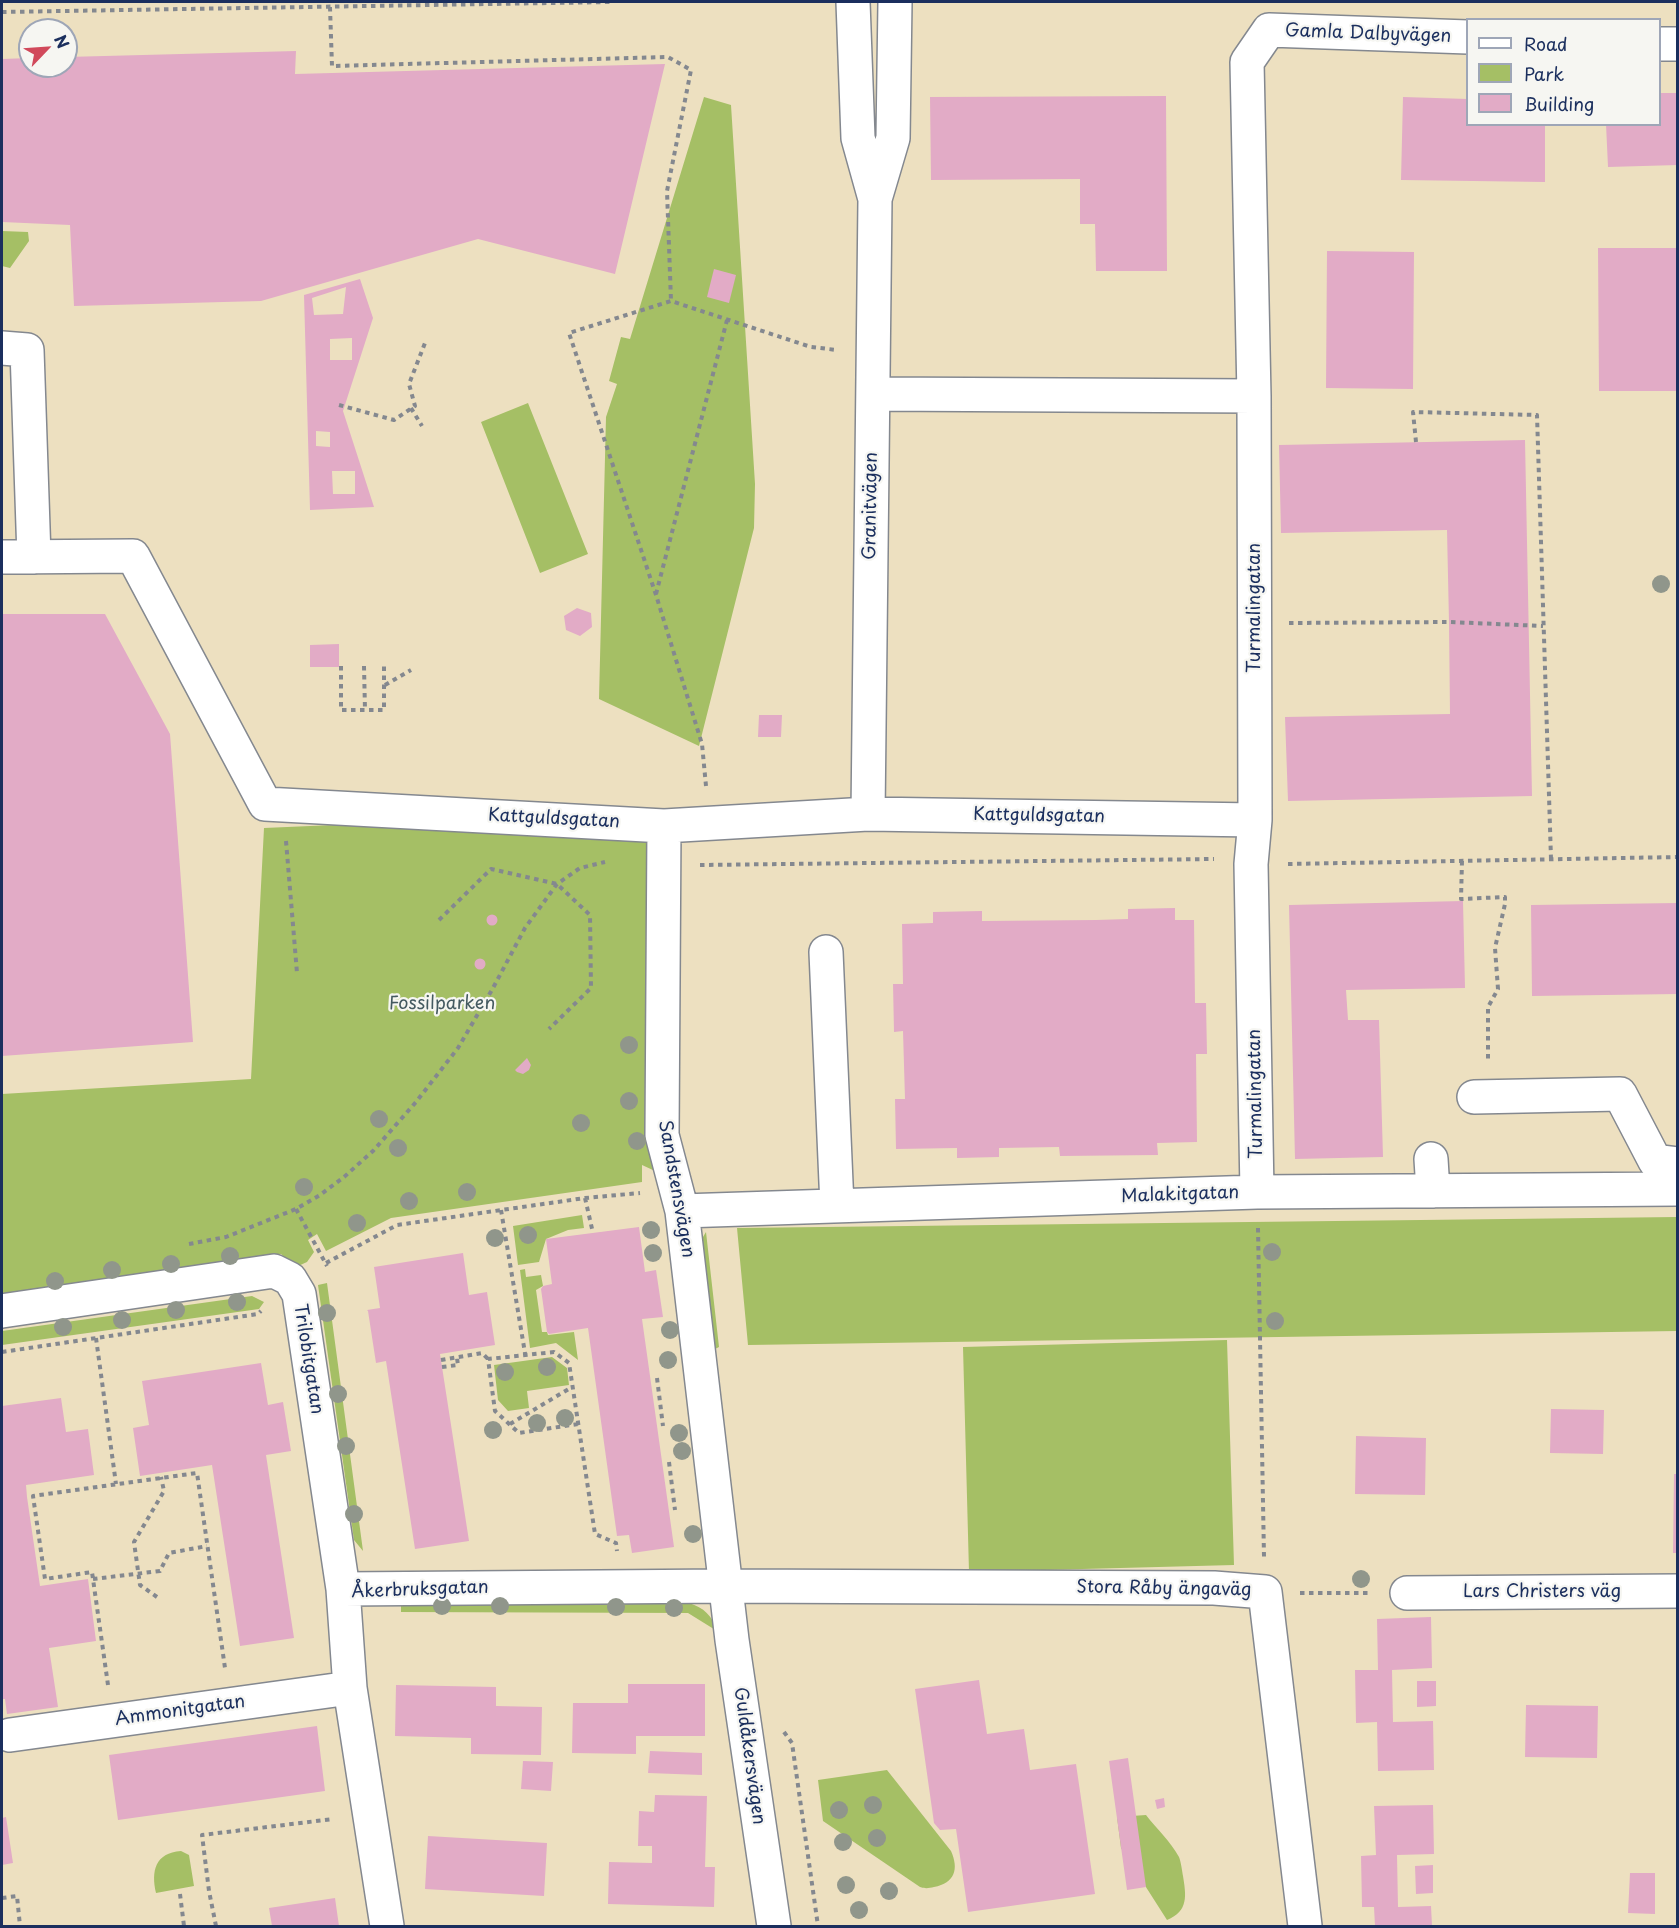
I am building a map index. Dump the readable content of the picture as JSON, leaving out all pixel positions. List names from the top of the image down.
{
  "streets": {
    "street": [
      "Gamla Dalbyvägen",
      "Granitvägen",
      "Turmalingatan",
      "Kattguldsgatan",
      "Sandstensvägen",
      "Malakitgatan",
      "Trilobitgatan",
      "Stora Råby ängaväg",
      "Åkerbruksgatan",
      "Lars Christers väg",
      "Ammonitgatan",
      "Guldåkersvägen"
    ]
  },
  "crossings": [
    ["Gamla Dalbyvägen", "Turmalingatan"],
    ["Granitvägen", "Kattguldsgatan"],
    ["Turmalingatan", "Kattguldsgatan"],
    ["Turmalingatan", "Malakitgatan"],
    ["Kattguldsgatan", "Sandstensvägen"],
    ["Sandstensvägen", "Malakitgatan"],
    ["Sandstensvägen", "Stora Råby ängaväg"],
    ["Sandstensvägen", "Åkerbruksgatan"],
    ["Sandstensvägen", "Guldåkersvägen"],
    ["Trilobitgatan", "Åkerbruksgatan"],
    ["Stora Råby ängaväg", "Åkerbruksgatan"],
    ["Stora Råby ängaväg", "Guldåkersvägen"],
    ["Åkerbruksgatan", "Ammonitgatan"],
    ["Åkerbruksgatan", "Guldåkersvägen"]
  ],
  "parks": ["Fossilparken"],
  "legend": ["Road", "Park", "Building"],
  "north": "top right"
}
